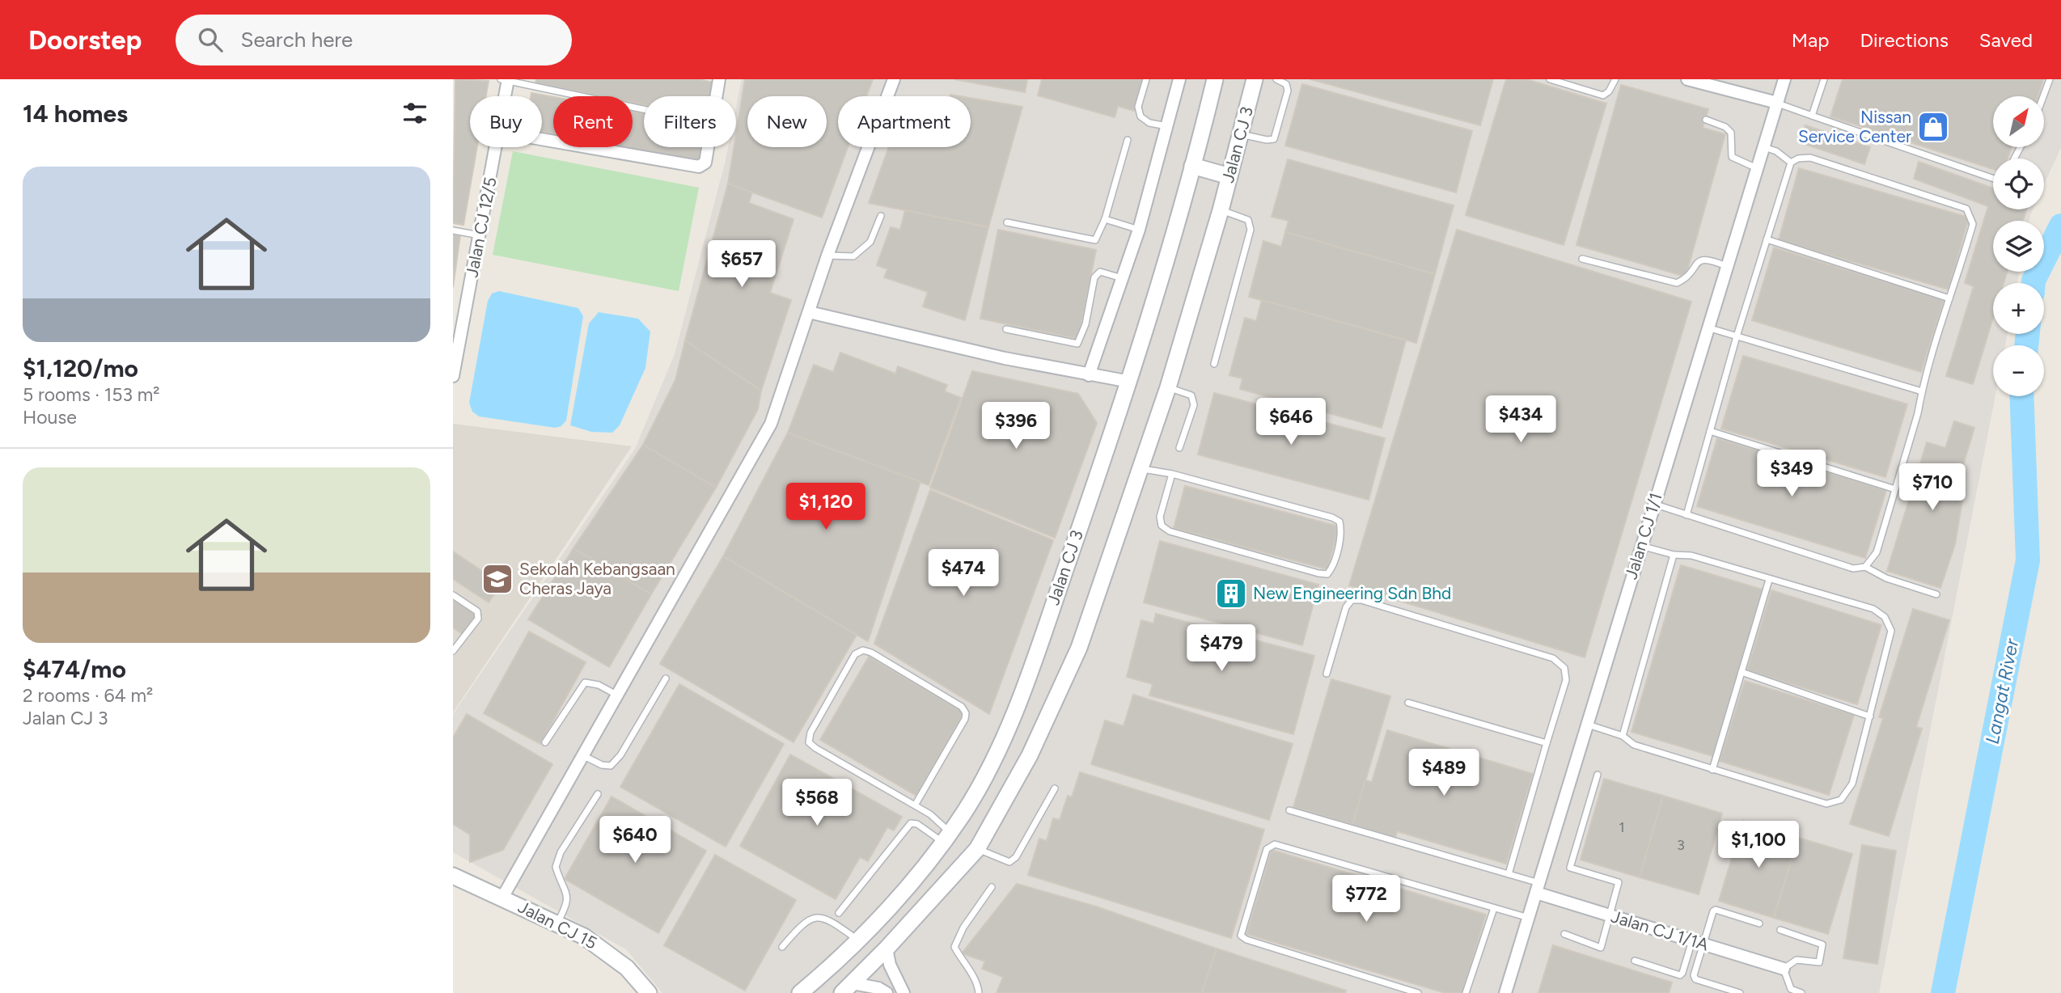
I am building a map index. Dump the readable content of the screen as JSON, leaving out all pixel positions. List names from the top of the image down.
{
  "streets": {
    "street": [
      "Jalan CJ 3",
      "Jalan CJ 12/5",
      "Jalan CJ 1/1",
      "Jalan CJ 15",
      "Jalan CJ 1/1A"
    ]
  },
  "crossings": [
    ["Jalan CJ 1/1", "Jalan CJ 1/1A"]
  ],
  "water": ["Langat River"],
  "places": {
    "shop": ["Nissan Service Center"],
    "school or university": ["Sekolah Kebangsaan Cheras Jaya"],
    "building": ["New Engineering Sdn Bhd"]
  },
  "house_numbers": ["1", "3"],
  "north": "top right",
  "page": {
    "header": "Doorstep",
    "search": "Search here",
    "nav": ["Map", "Directions", "Saved"],
    "heading": "14 homes",
    "map_buttons": ["+", "−"],
    "chip": [
      "Buy",
      "Rent",
      "Filters",
      "New",
      "Apartment"
    ],
    "list": [
      {
        "name": "$1,120/mo",
        "note": "5 rooms · 153 m² · House"
      },
      {
        "name": "$474/mo",
        "note": "2 rooms · 64 m² · Jalan CJ 3"
      }
    ],
    "price": [
      "$657",
      "$434",
      "$646",
      "$396",
      "$349",
      "$710",
      "$1,120",
      "$474",
      "$479",
      "$489",
      "$568",
      "$640",
      "$1,100",
      "$772"
    ]
  }
}
